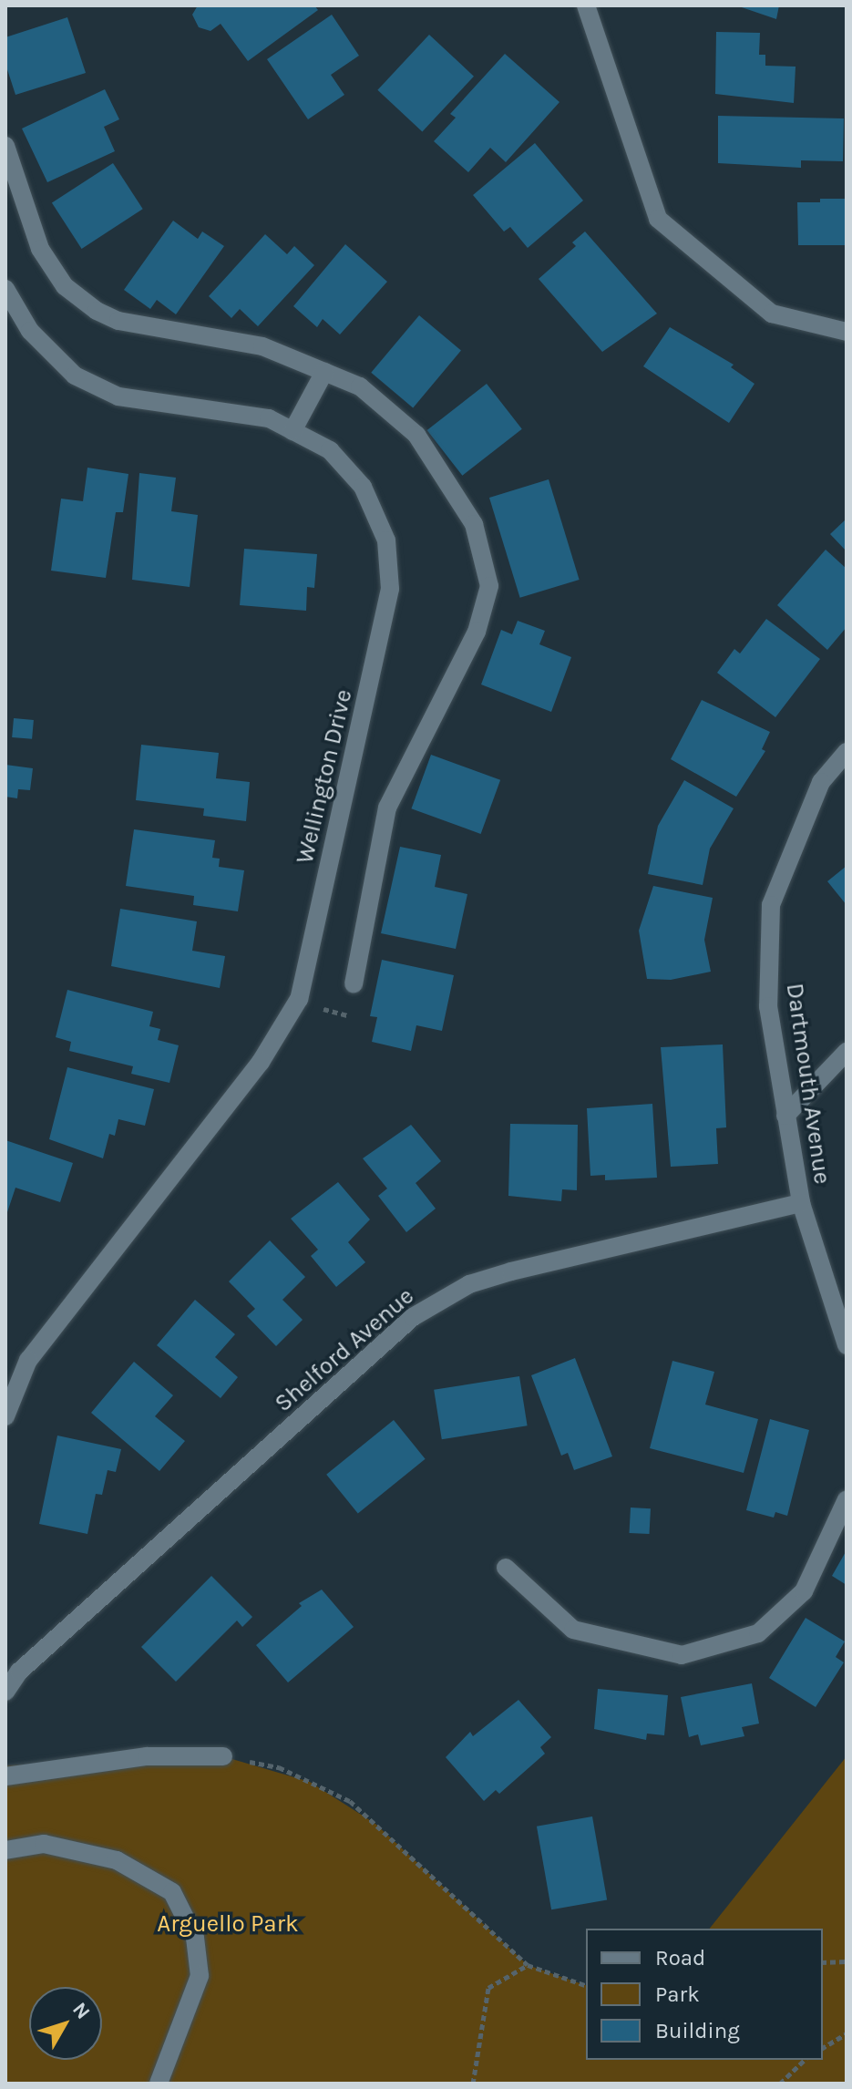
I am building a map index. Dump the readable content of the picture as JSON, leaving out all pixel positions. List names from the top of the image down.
{
  "streets": {
    "street": ["Wellington Drive", "Dartmouth Avenue", "Shelford Avenue"]
  },
  "crossings": [
    ["Dartmouth Avenue", "Shelford Avenue"]
  ],
  "parks": ["Arguello Park"],
  "legend": ["Road", "Park", "Building"],
  "north": "top right"
}
